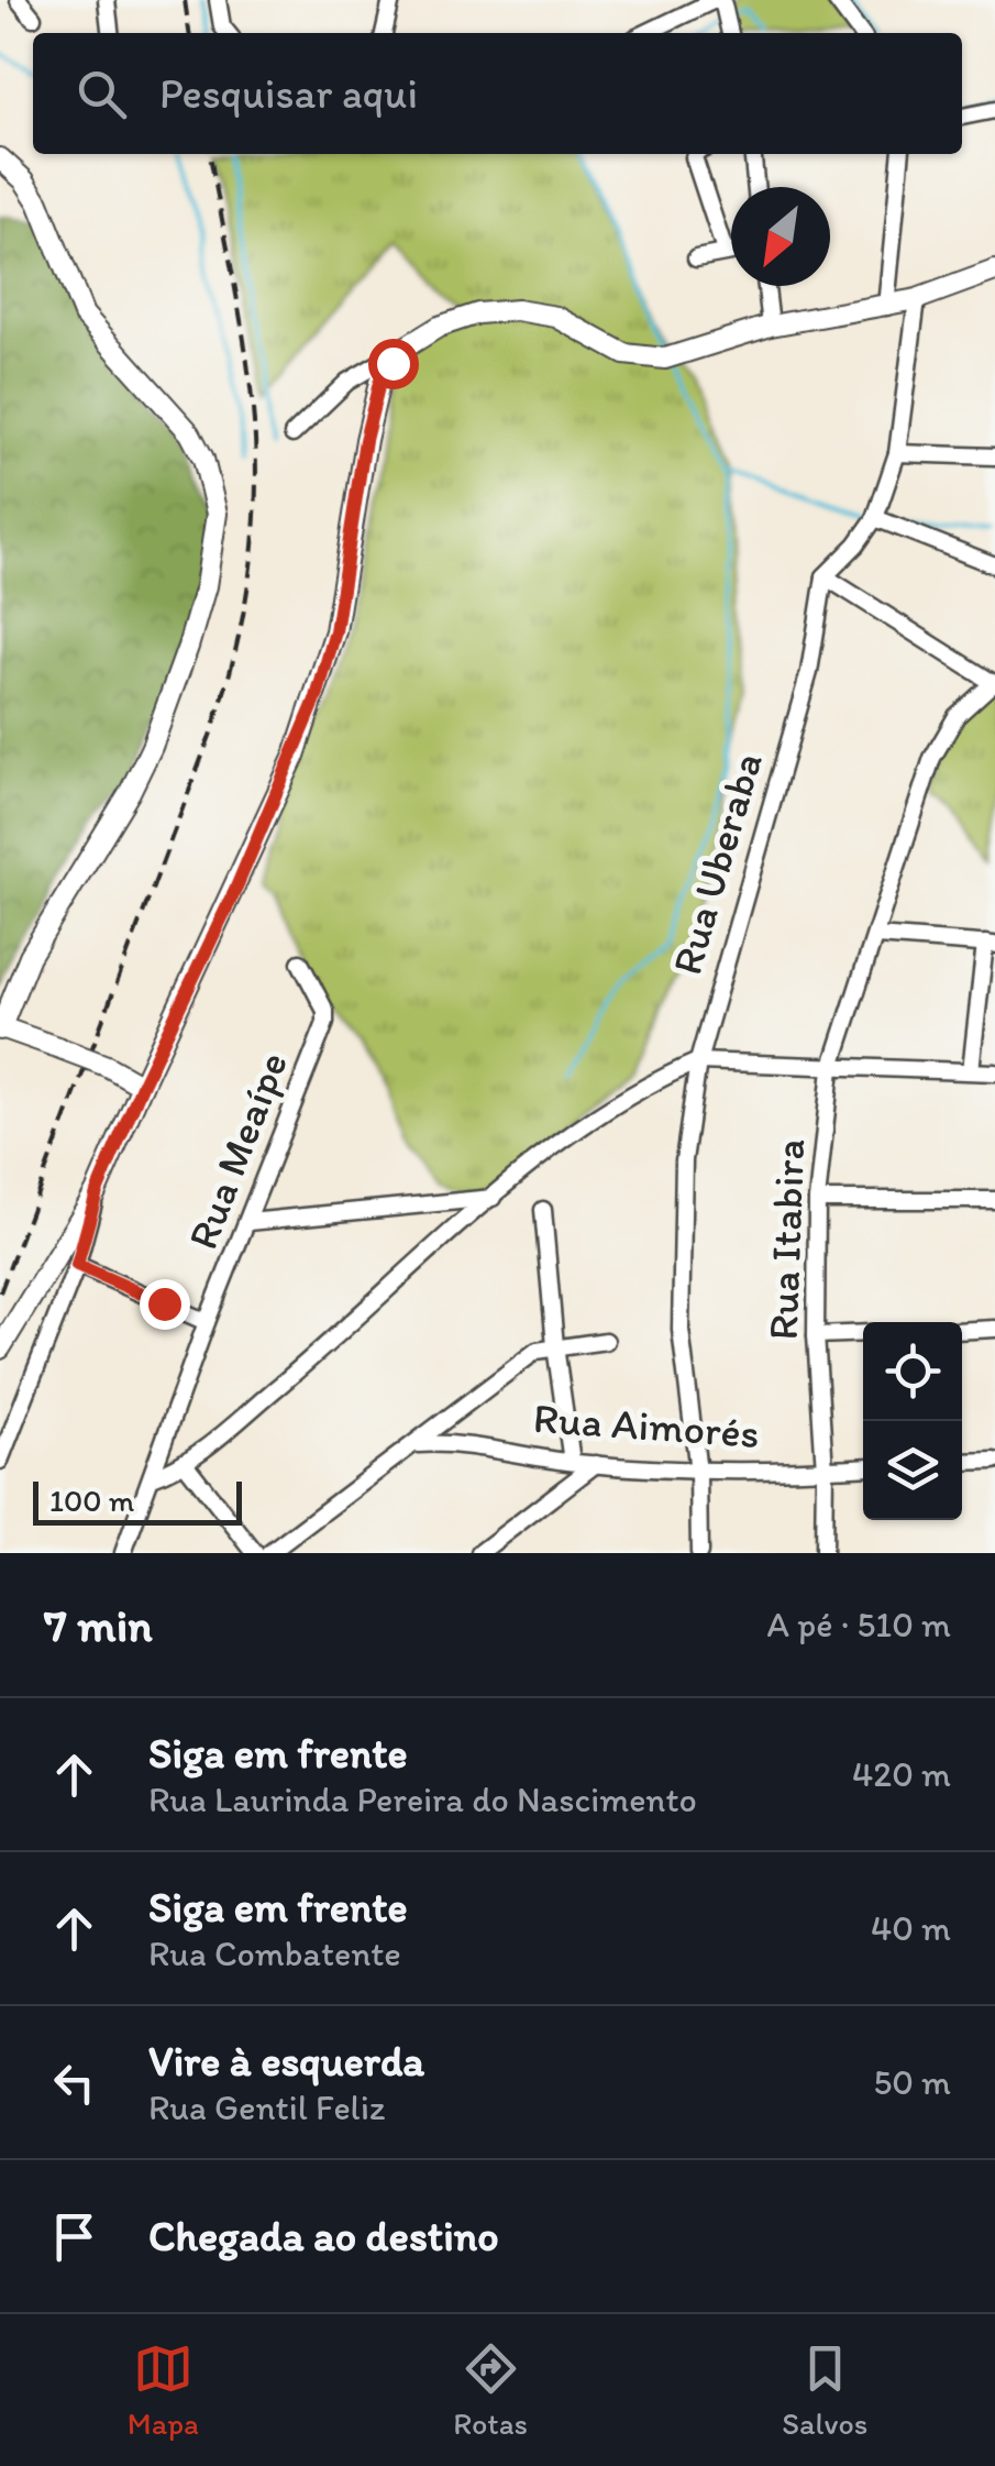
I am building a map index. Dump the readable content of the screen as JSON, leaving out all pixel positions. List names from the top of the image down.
{
  "streets": {
    "street": [
      "Rua Uberaba",
      "Rua Meaípe",
      "Rua Itabira",
      "Rua Aimorés"
    ]
  },
  "crossings": [
    ["Rua Uberaba", "Rua Aimorés"],
    ["Rua Itabira", "Rua Aimorés"]
  ],
  "scale_bar": "100 m",
  "north": "bottom left",
  "page": {
    "search": "Pesquisar aqui",
    "scale": "100 m",
    "heading": ["7 min", "A pé · 510 m"],
    "list": [
      ["Siga em frente", "Rua Laurinda Pereira do Nascimento", "420 m"],
      ["Siga em frente", "Rua Combatente", "40 m"],
      ["Vire à esquerda", "Rua Gentil Feliz", "50 m"],
      "Chegada ao destino"
    ],
    "nav": ["Mapa", "Rotas", "Salvos"]
  }
}
